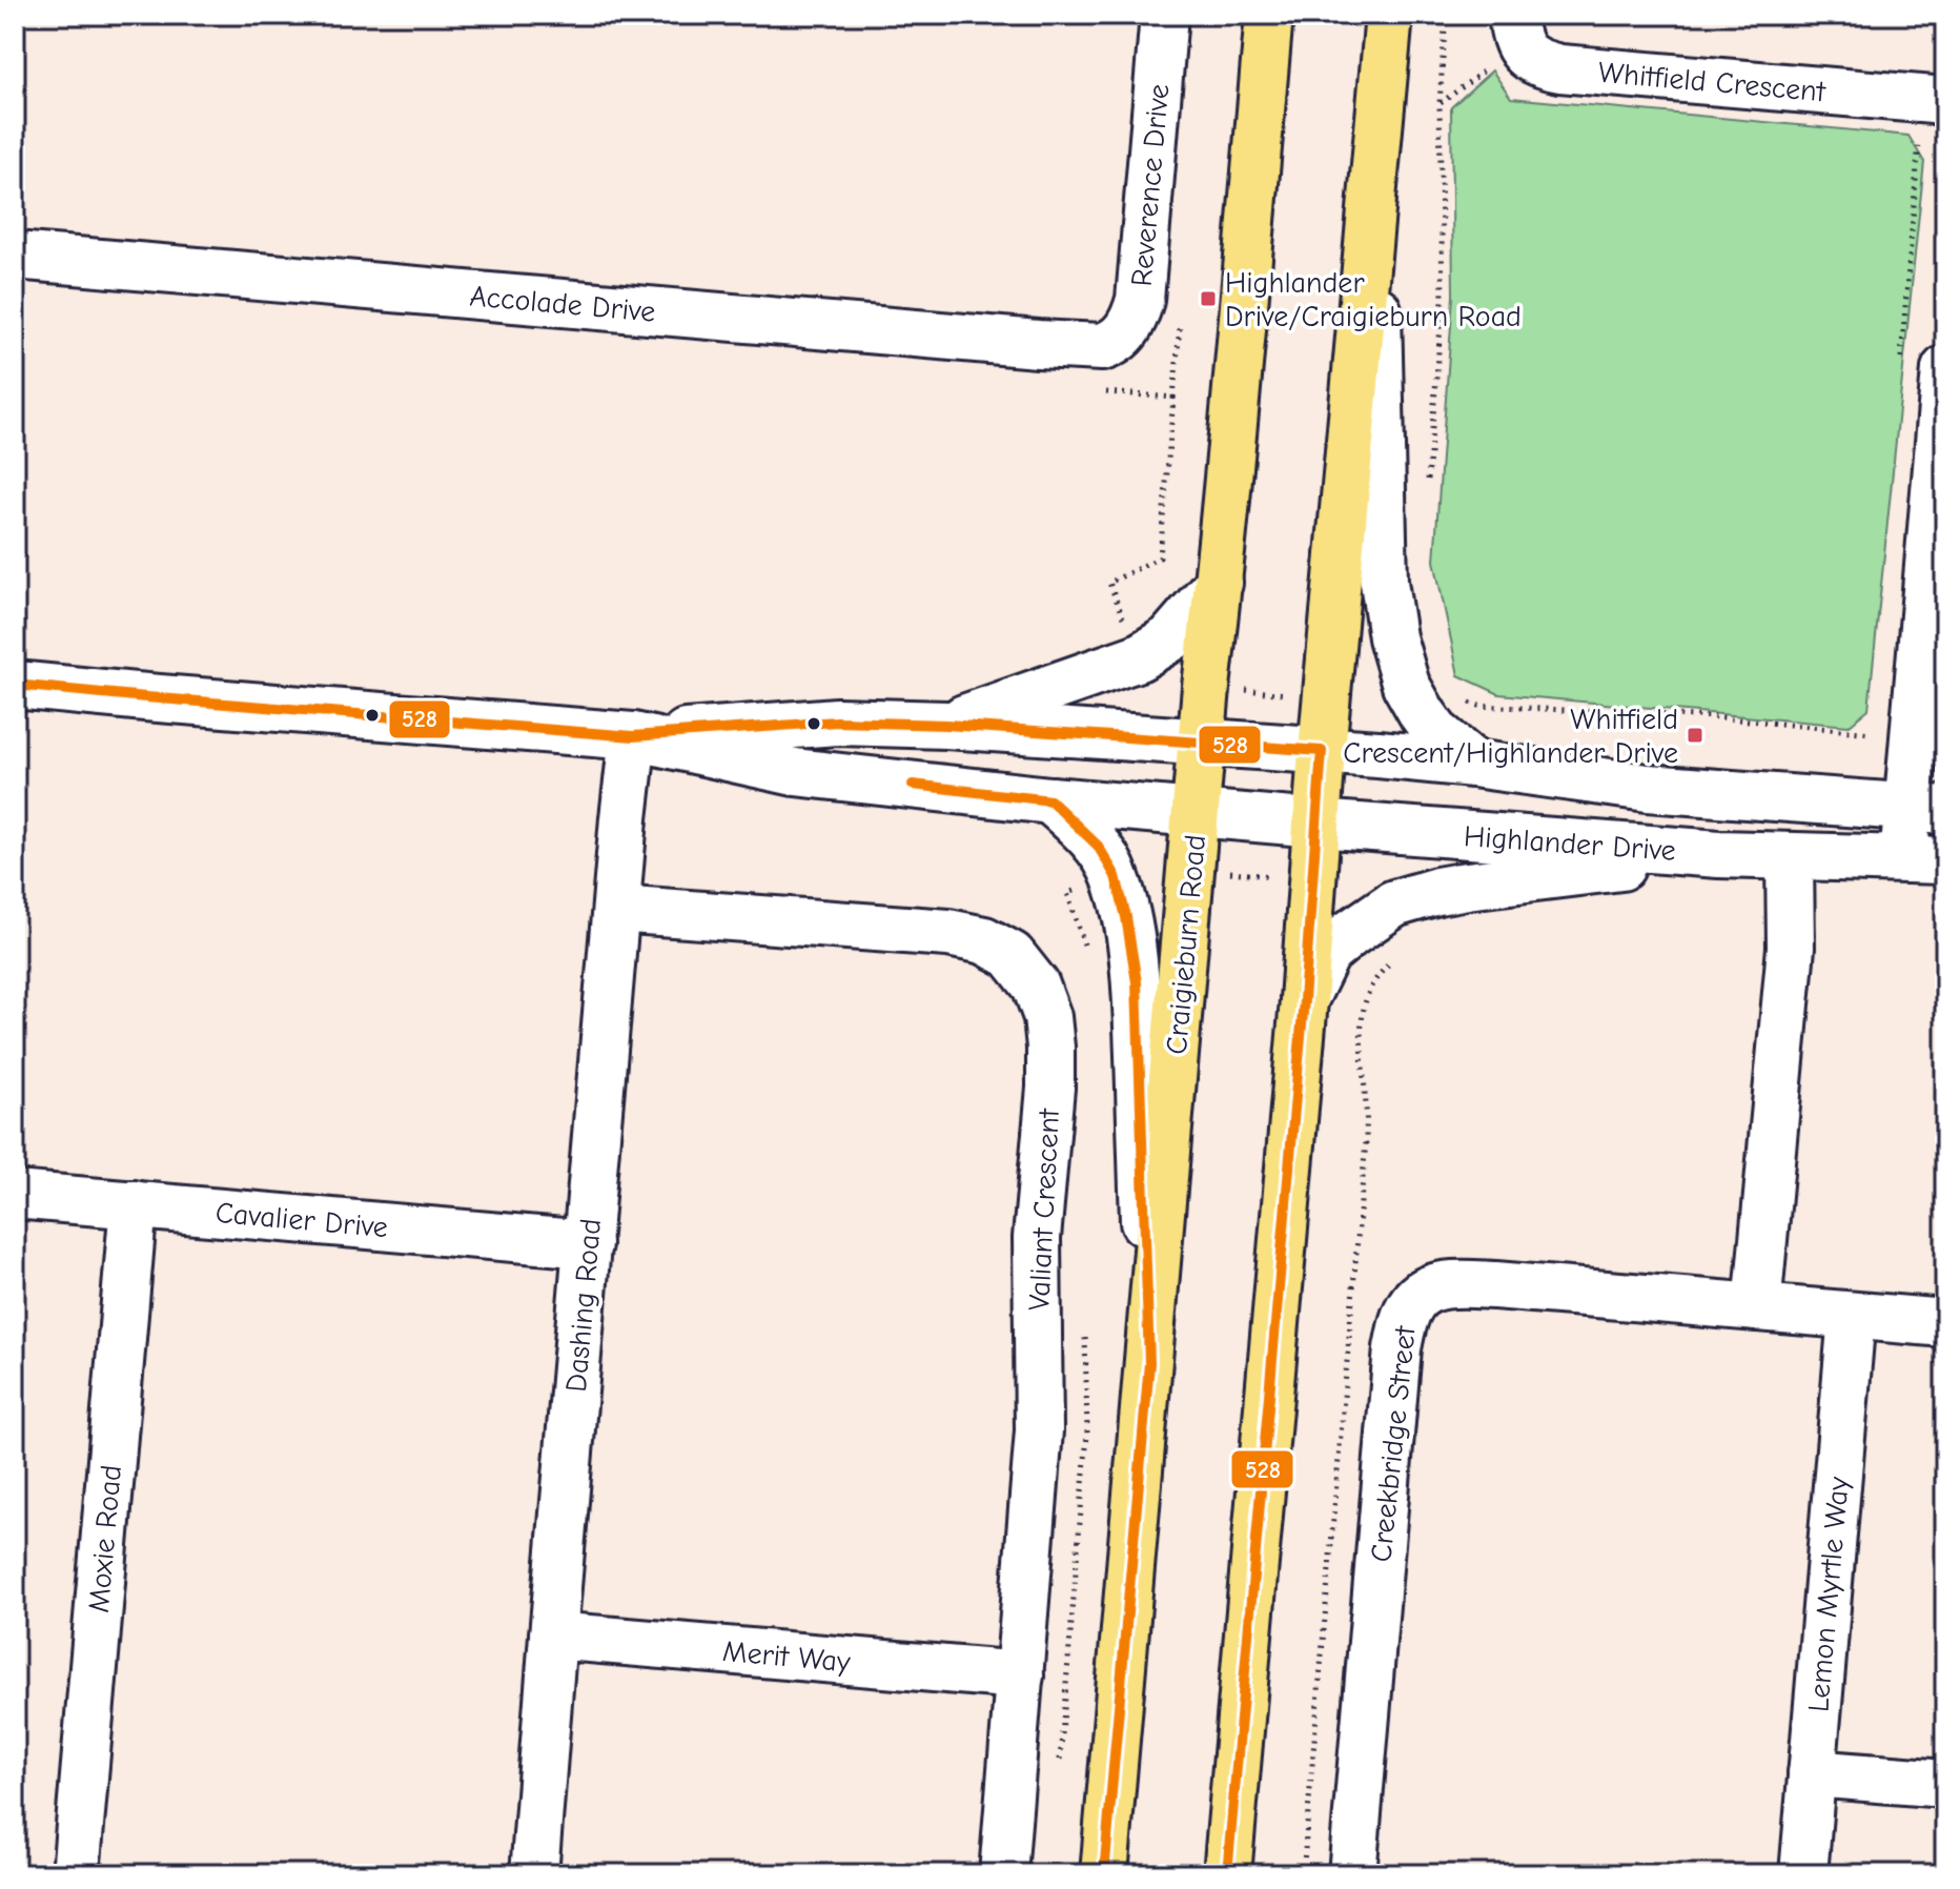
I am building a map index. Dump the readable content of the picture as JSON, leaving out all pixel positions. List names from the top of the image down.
{
  "streets": {
    "main road": ["Craigieburn Road"],
    "street": [
      "Whitfield Crescent",
      "Reverence Drive",
      "Accolade Drive",
      "Highlander Drive",
      "Valiant Crescent",
      "Cavalier Drive",
      "Dashing Road",
      "Creekbridge Street",
      "Moxie Road",
      "Lemon Myrtle Way",
      "Merit Way"
    ]
  },
  "crossings": [
    ["Reverence Drive", "Accolade Drive"],
    ["Highlander Drive", "Craigieburn Road"],
    ["Highlander Drive", "Dashing Road"],
    ["Valiant Crescent", "Dashing Road"],
    ["Valiant Crescent", "Merit Way"],
    ["Cavalier Drive", "Dashing Road"],
    ["Cavalier Drive", "Moxie Road"],
    ["Dashing Road", "Merit Way"],
    ["Creekbridge Street", "Lemon Myrtle Way"]
  ],
  "places": {
    "transit": ["Highlander Drive/Craigieburn Road", "Whitfield Crescent/Highlander Drive"]
  },
  "lines": ["transit line 528"]
}
